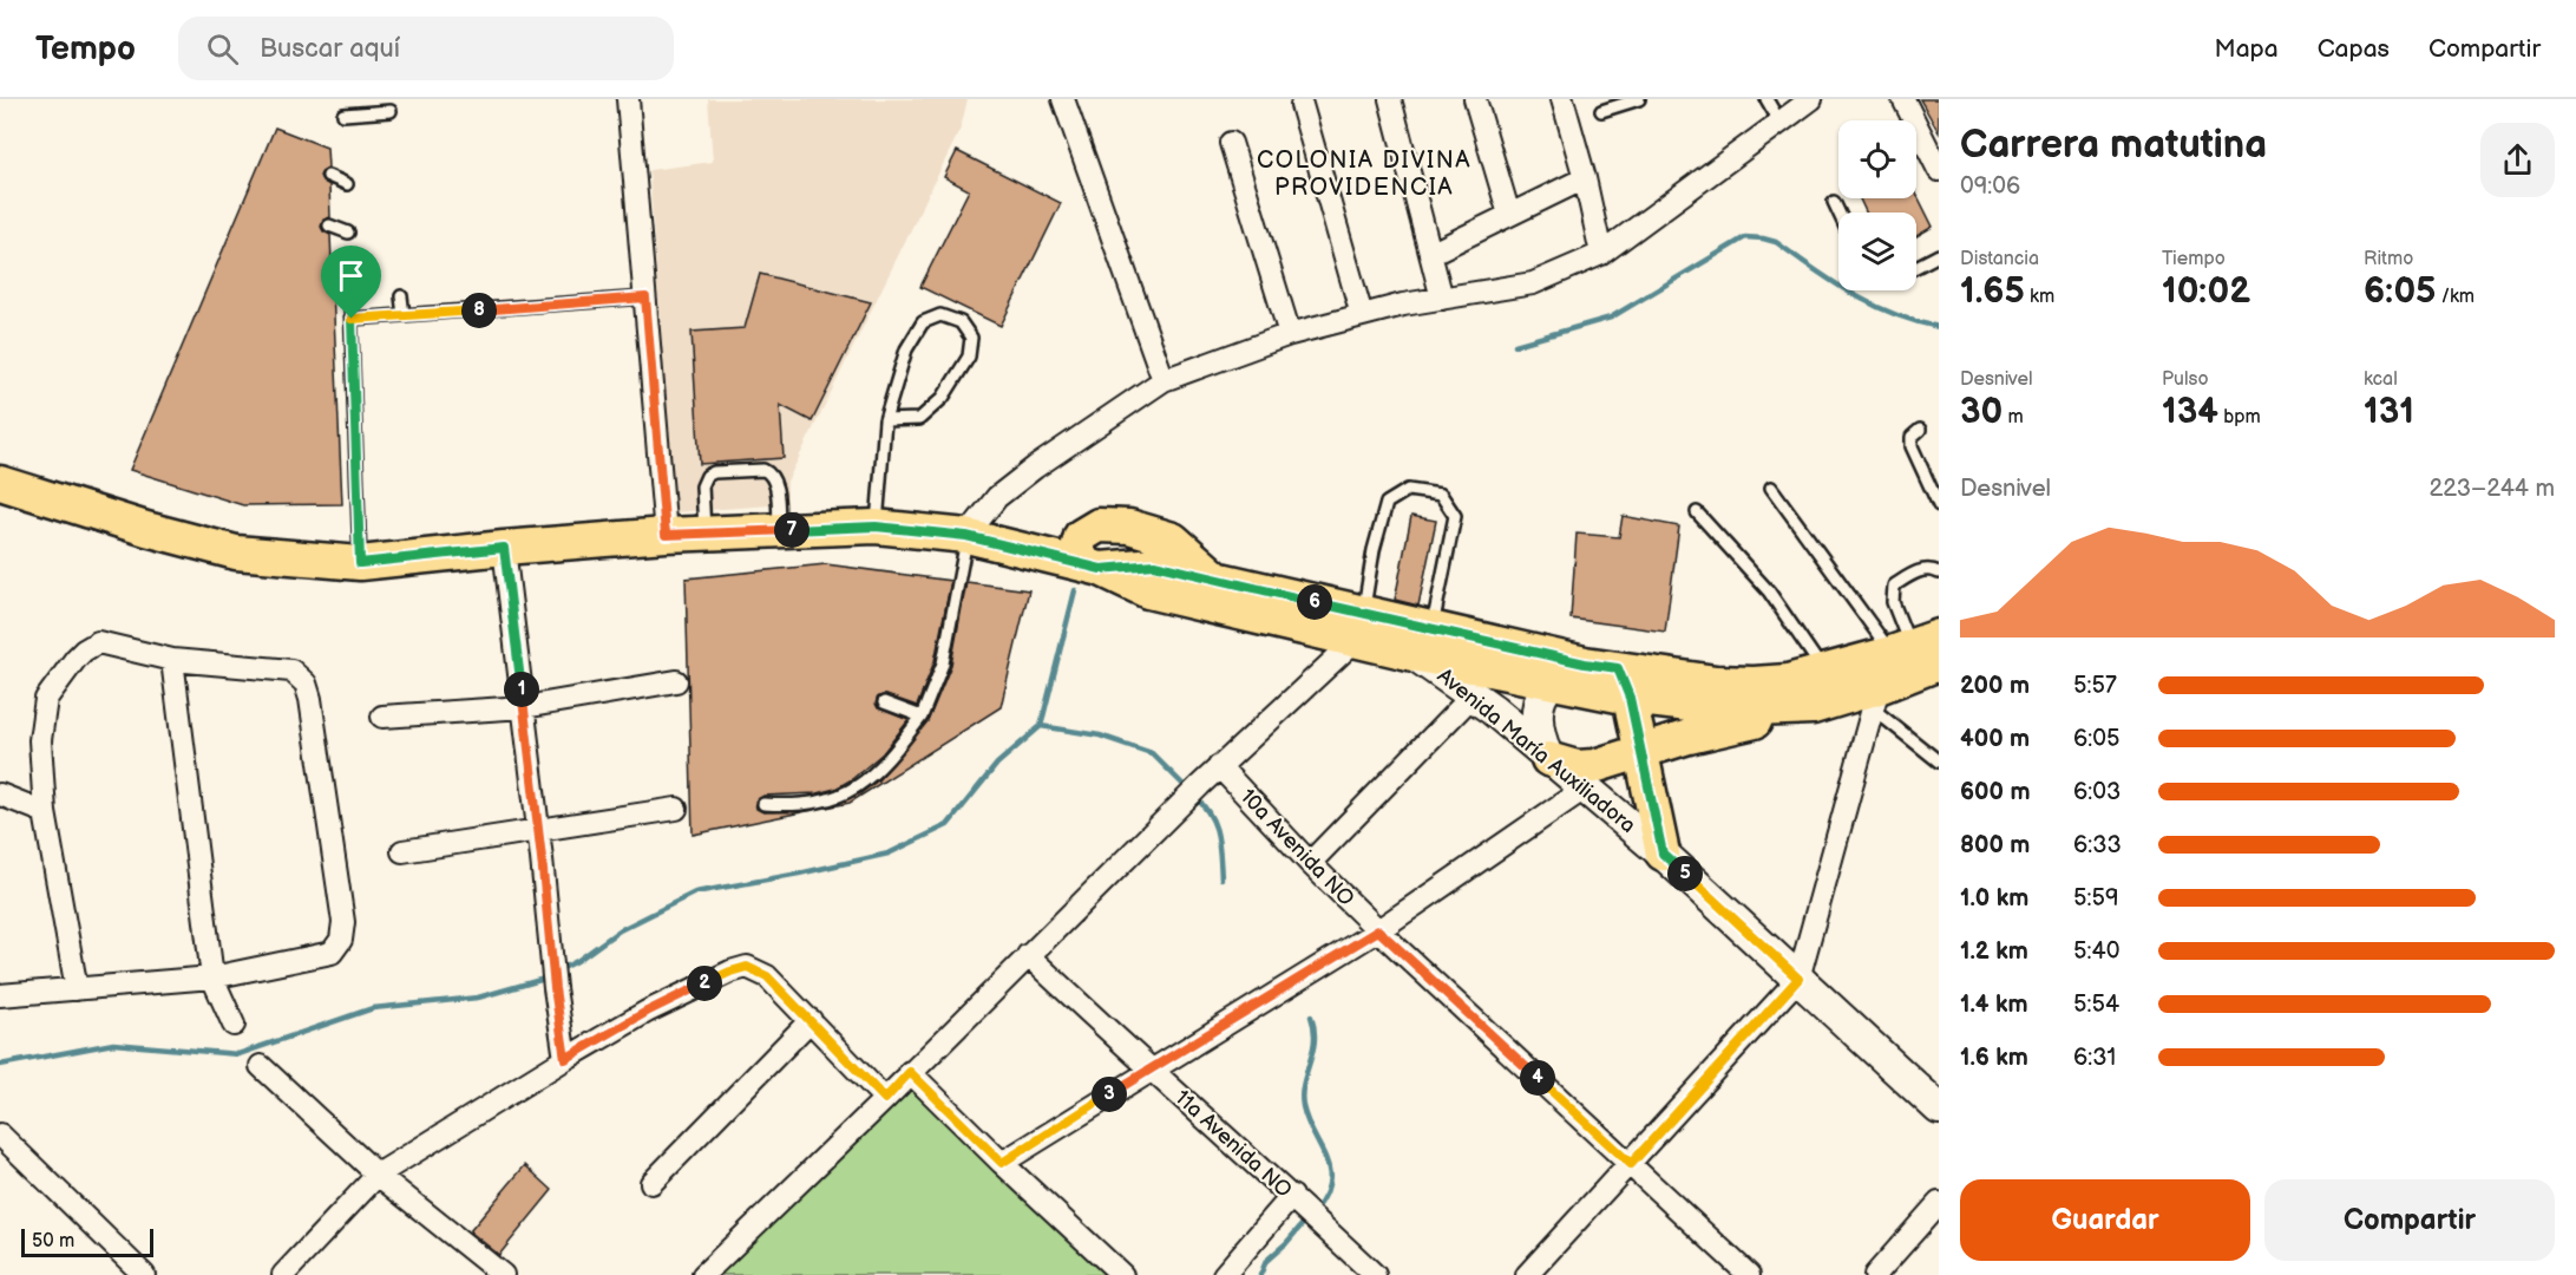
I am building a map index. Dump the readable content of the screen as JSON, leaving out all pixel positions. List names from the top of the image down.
{
  "streets": {
    "street": ["Avenida María Auxiliadora", "10a Avenida NO", "11a Avenida NO"]
  },
  "districts": ["COLONIA DIVINA PROVIDENCIA"],
  "scale_bar": "50 m",
  "page": {
    "header": "Tempo",
    "search": "Buscar aquí",
    "nav": ["Mapa", "Capas", "Compartir"],
    "heading": ["Carrera matutina", "09:06"],
    "stats": [
      ["Distancia", "1.65 km"],
      ["Tiempo", "10:02"],
      ["Ritmo", "6:05 /km"],
      ["Desnivel", "30 m"],
      ["Pulso", "134 bpm"],
      ["kcal", "131"]
    ],
    "pins": [
      "8",
      "7",
      "6",
      "1",
      "5",
      "2",
      "4",
      "3"
    ],
    "chart": ["Desnivel", "223–244 m"],
    "list": [
      {
        "name": "200 m",
        "note": "5:57"
      },
      {
        "name": "400 m",
        "note": "6:05"
      },
      {
        "name": "600 m",
        "note": "6:03"
      },
      {
        "name": "800 m",
        "note": "6:33"
      },
      {
        "name": "1.0 km",
        "note": "5:59"
      },
      {
        "name": "1.2 km",
        "note": "5:40"
      },
      {
        "name": "1.4 km",
        "note": "5:54"
      },
      {
        "name": "1.6 km",
        "note": "6:31"
      }
    ],
    "buttons": ["Guardar", "Compartir"],
    "scale": "50 m"
  }
}
